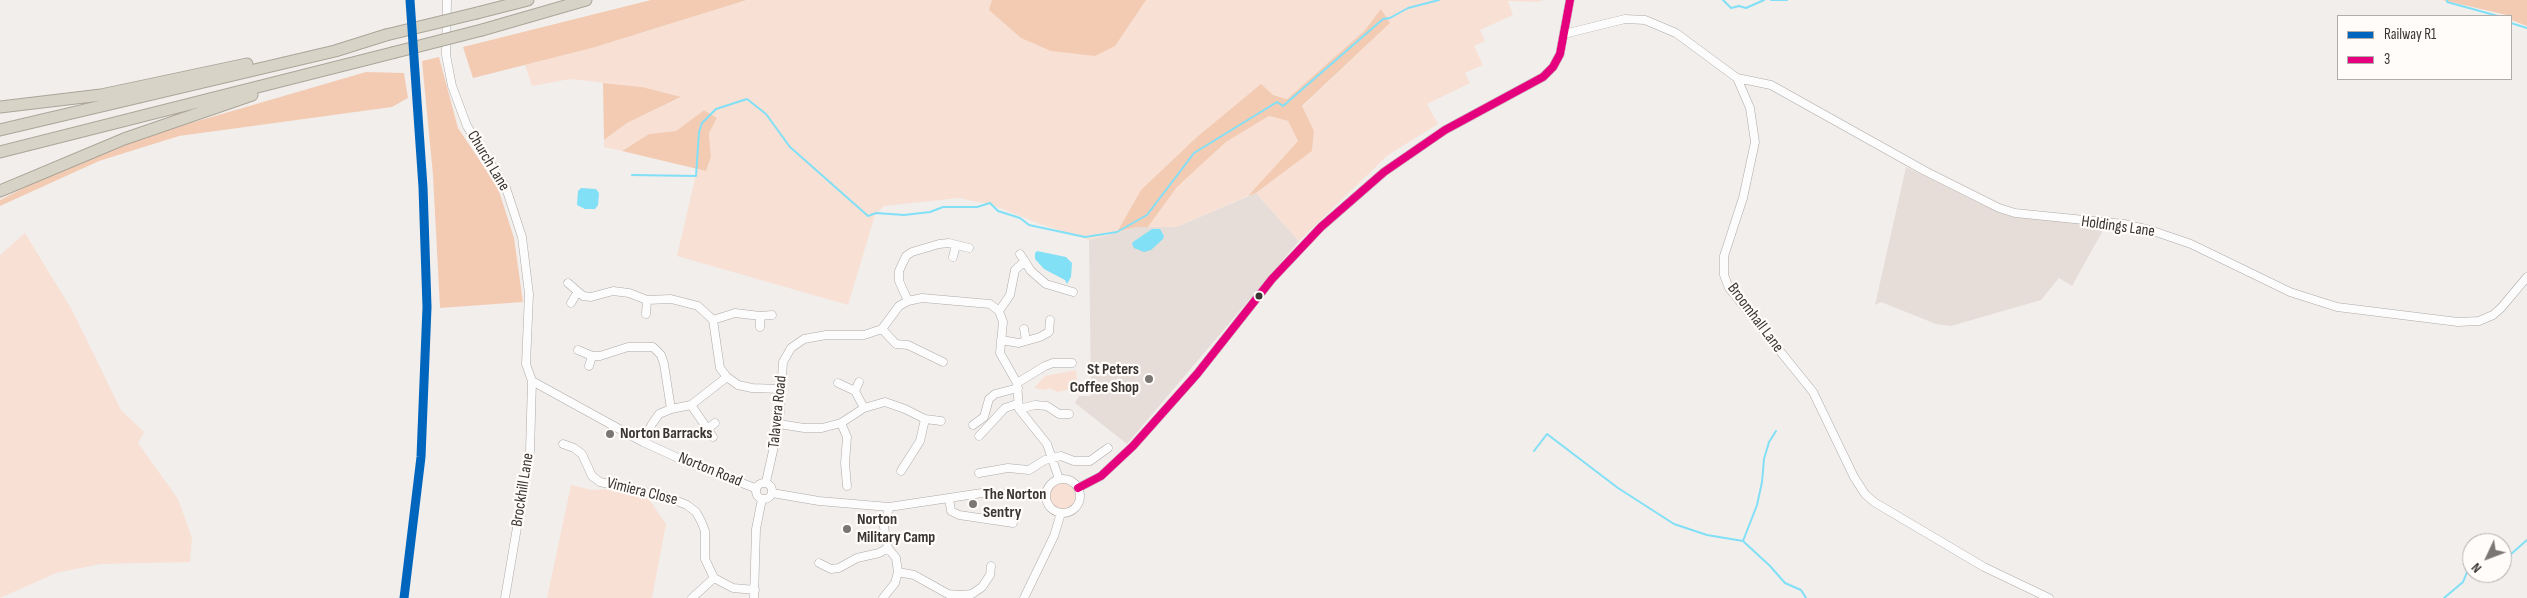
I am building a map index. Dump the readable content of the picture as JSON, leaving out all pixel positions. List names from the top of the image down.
{
  "streets": {
    "street": [
      "Church Lane",
      "Holdings Lane",
      "Broomhall Lane",
      "Talavera Road",
      "Norton Road",
      "Brockhill Lane",
      "Vimiera Close"
    ]
  },
  "crossings": [
    ["Church Lane", "Norton Road"],
    ["Church Lane", "Brockhill Lane"],
    ["Holdings Lane", "Broomhall Lane"],
    ["Talavera Road", "Norton Road"],
    ["Norton Road", "Brockhill Lane"]
  ],
  "places": [
    "St Peters Coffee Shop",
    "Norton Barracks",
    "The Norton Sentry",
    "Norton Military Camp"
  ],
  "lines": ["rail line R1", "transit line 3"],
  "legend": ["Railway R1", "3"],
  "north": "bottom left"
}
